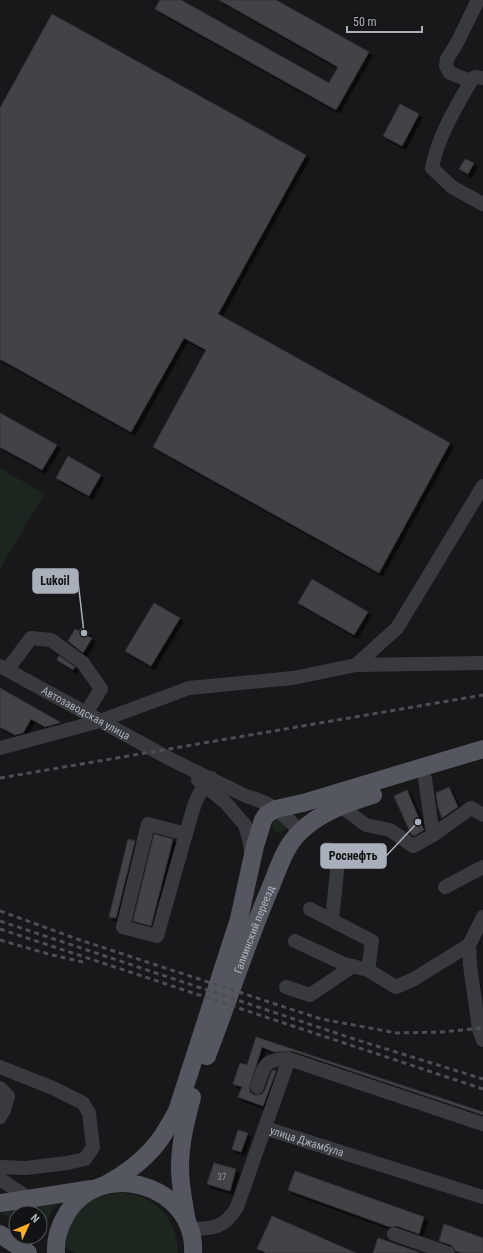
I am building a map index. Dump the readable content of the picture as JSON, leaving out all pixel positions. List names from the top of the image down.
{
  "streets": {
    "main road": ["Галкинский переезд"],
    "street": ["Автозаводская улица", "улица Джамбула"]
  },
  "crossings": [
    ["Галкинский переезд", "улица Джамбула"]
  ],
  "places": ["Lukoil", "Роснефть"],
  "house_numbers": ["37"],
  "scale_bar": "50 m",
  "north": "top right"
}
